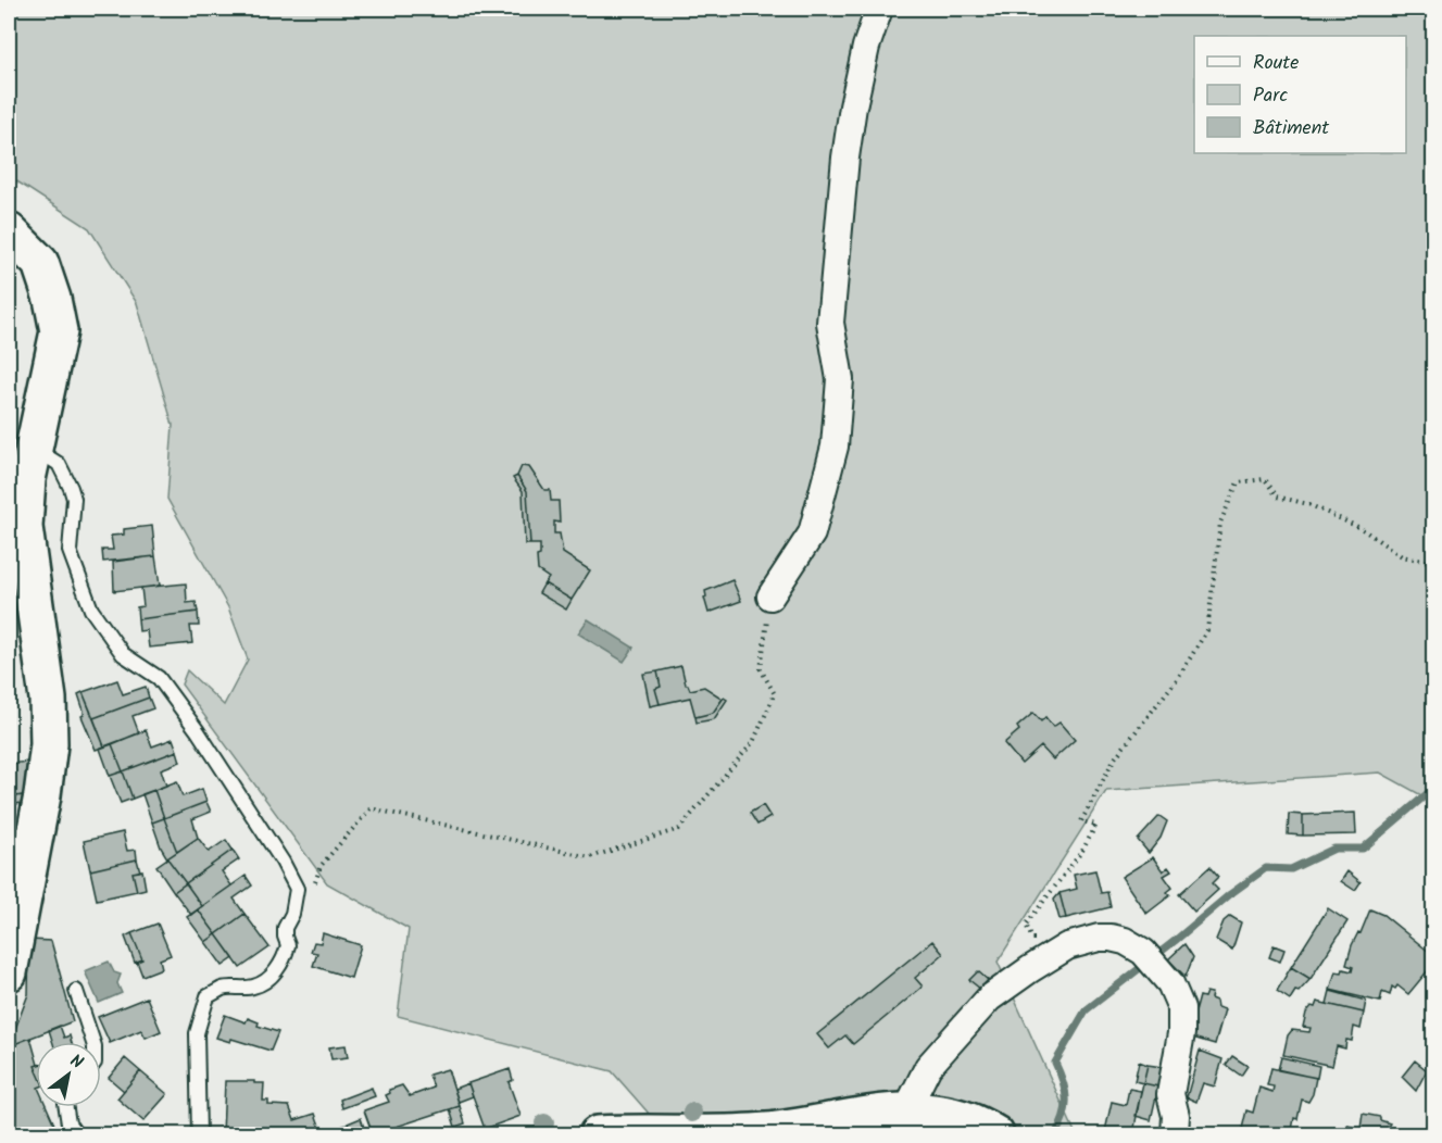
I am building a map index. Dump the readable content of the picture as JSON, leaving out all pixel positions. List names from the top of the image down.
{
  "legend": ["Route", "Parc", "Bâtiment"],
  "north": "top right"
}
